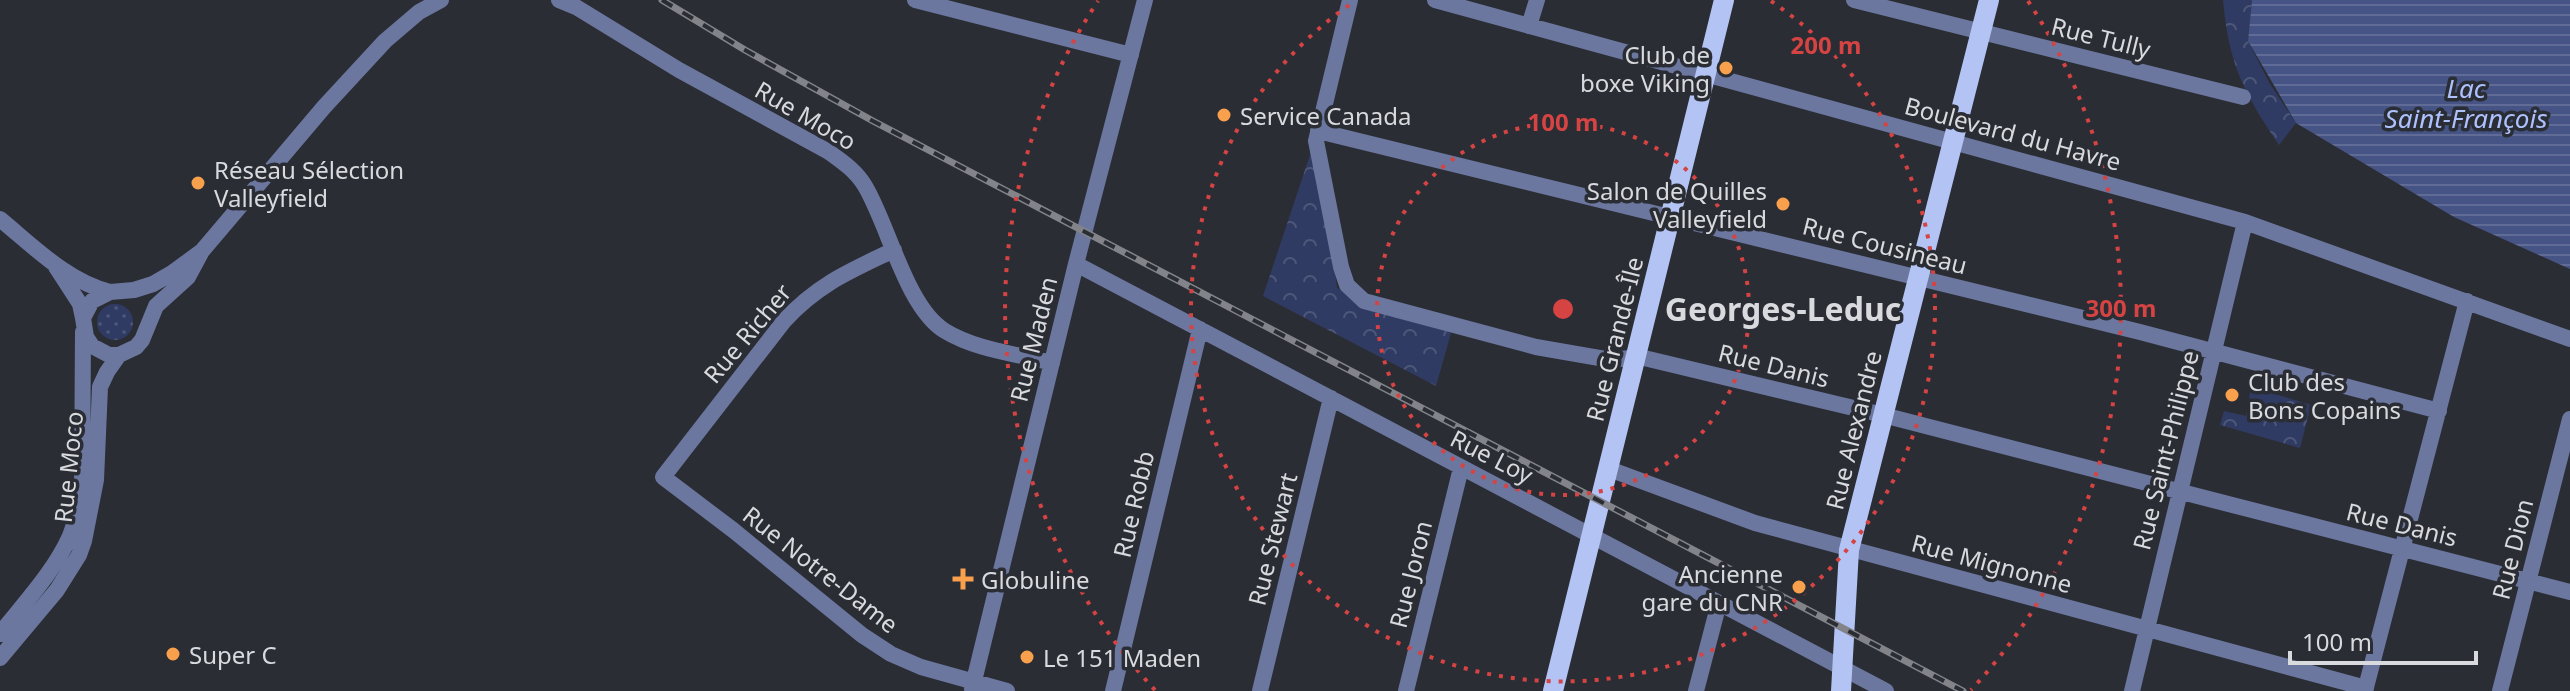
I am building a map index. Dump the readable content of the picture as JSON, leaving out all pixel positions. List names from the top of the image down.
{
  "streets": {
    "main road": ["Rue Grande-Île", "Rue Alexandre"],
    "street": [
      "Rue Tully",
      "Rue Moco",
      "Boulevard du Havre",
      "Rue Cousineau",
      "Rue Richer",
      "Rue Maden",
      "Rue Danis",
      "Rue Saint-Philippe",
      "Rue Loy",
      "Rue Robb",
      "Rue Stewart",
      "Rue Dion",
      "Rue Mignonne",
      "Rue Notre-Dame",
      "Rue Joron"
    ]
  },
  "crossings": [
    ["Rue Tully", "Rue Alexandre"],
    ["Rue Moco", "Rue Richer"],
    ["Rue Moco", "Rue Maden"],
    ["Boulevard du Havre", "Rue Grande-Île"],
    ["Boulevard du Havre", "Rue Alexandre"],
    ["Boulevard du Havre", "Rue Saint-Philippe"],
    ["Rue Cousineau", "Rue Grande-Île"],
    ["Rue Cousineau", "Rue Danis"],
    ["Rue Cousineau", "Rue Alexandre"],
    ["Rue Cousineau", "Rue Saint-Philippe"],
    ["Rue Richer", "Rue Notre-Dame"],
    ["Rue Maden", "Rue Loy"],
    ["Rue Maden", "Rue Notre-Dame"],
    ["Rue Grande-Île", "Rue Danis"],
    ["Rue Grande-Île", "Rue Loy"],
    ["Rue Grande-Île", "Rue Mignonne"],
    ["Rue Danis", "Rue Alexandre"],
    ["Rue Danis", "Rue Saint-Philippe"],
    ["Rue Danis", "Rue Dion"],
    ["Rue Alexandre", "Rue Loy"],
    ["Rue Alexandre", "Rue Mignonne"],
    ["Rue Saint-Philippe", "Rue Mignonne"],
    ["Rue Loy", "Rue Robb"],
    ["Rue Loy", "Rue Stewart"],
    ["Rue Loy", "Rue Joron"]
  ],
  "districts": ["Georges-Leduc"],
  "water": ["Lac Saint-François"],
  "places": {
    "other": [
      "Club de boxe Viking",
      "Service Canada",
      "Réseau Sélection Valleyfield",
      "Salon de Quilles Valleyfield",
      "Club des Bons Copains",
      "Ancienne gare du CNR",
      "Super C",
      "Le 151 Maden"
    ],
    "health": ["Globuline"]
  },
  "scale_bar": "100 m",
  "rings": ["200 m", "100 m", "300 m"]
}
